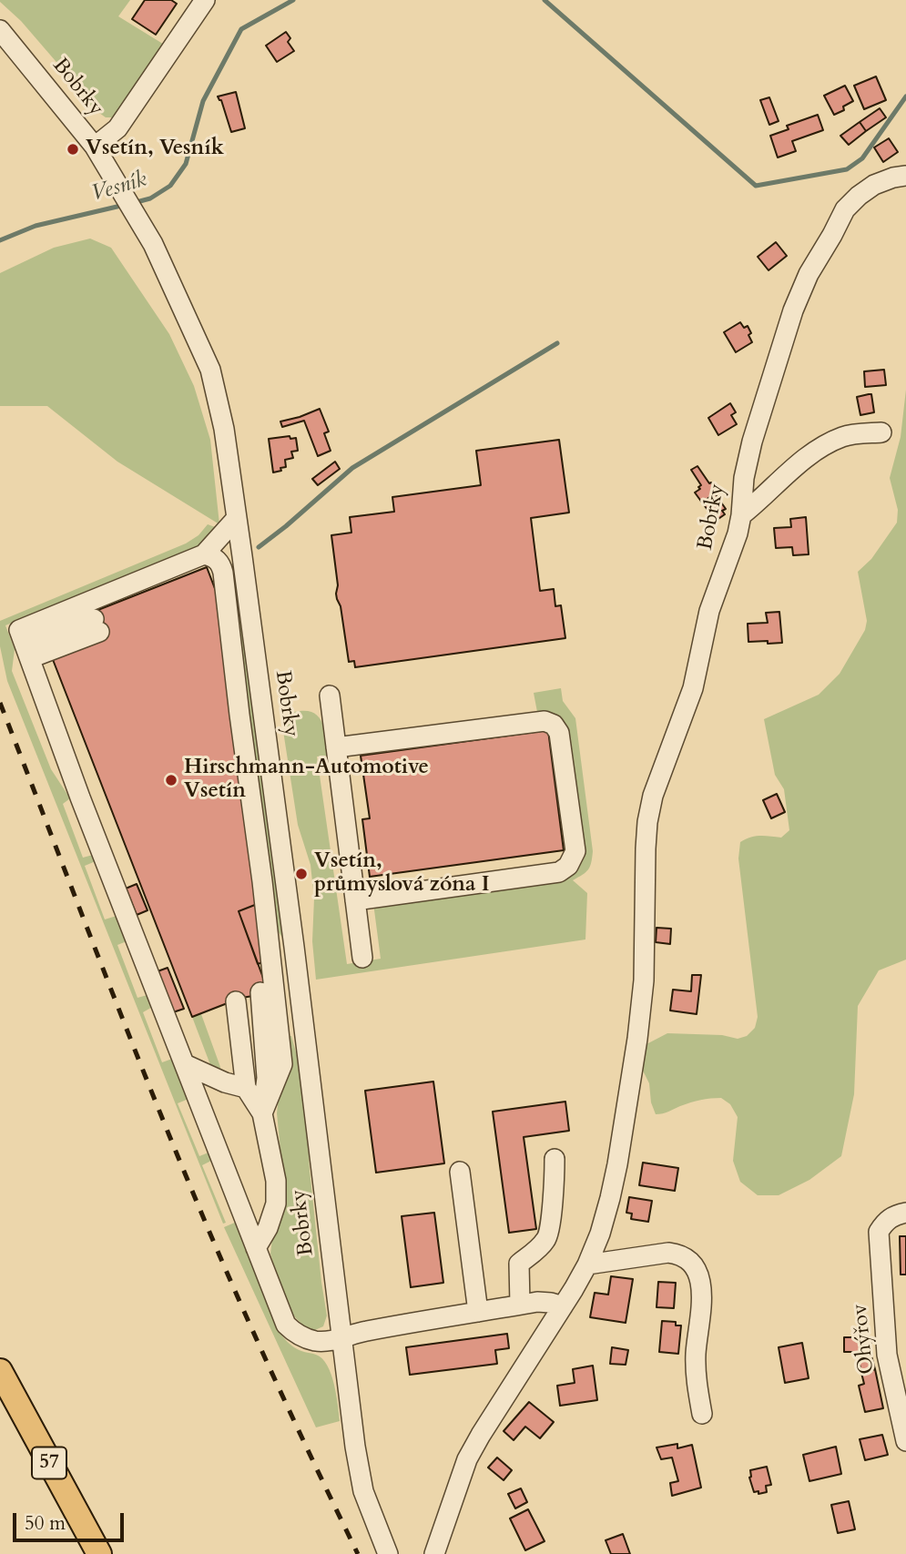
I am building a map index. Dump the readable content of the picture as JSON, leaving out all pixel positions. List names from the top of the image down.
{
  "streets": {
    "main road": ["57"],
    "street": ["Bobrky", "Ohýřov"]
  },
  "water": ["Vesník"],
  "places": ["Vsetín, Vesník", "Hirschmann-Automotive Vsetín", "Vsetín, průmyslová zóna I"],
  "scale_bar": "50 m"
}
